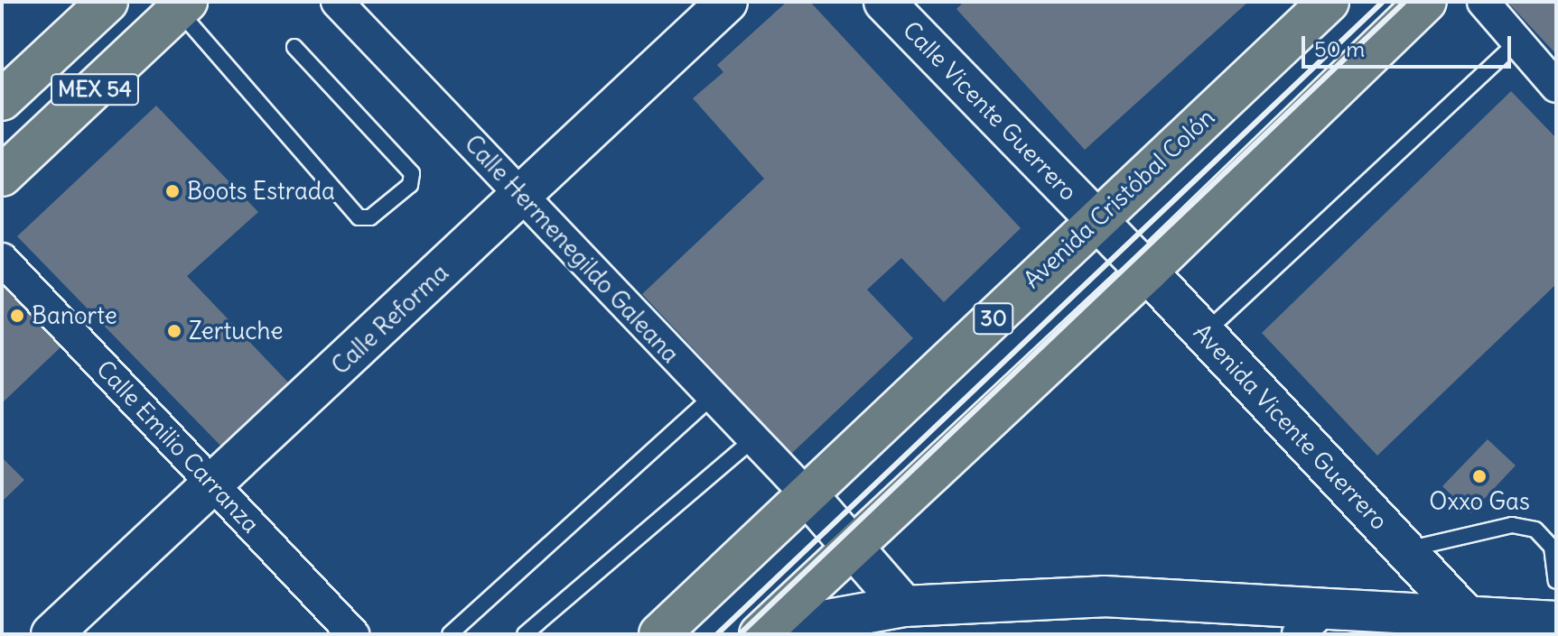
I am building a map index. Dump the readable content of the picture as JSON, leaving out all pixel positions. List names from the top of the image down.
{
  "streets": {
    "main road": ["MEX 54", "Avenida Cristóbal Colón", "30"],
    "street": [
      "Calle Vicente Guerrero",
      "Calle Hermenegildo Galeana",
      "Calle Reforma",
      "Avenida Vicente Guerrero",
      "Calle Emilio Carranza"
    ]
  },
  "crossings": [
    ["Calle Vicente Guerrero", "Avenida Cristóbal Colón"],
    ["Calle Vicente Guerrero", "Avenida Vicente Guerrero"],
    ["Avenida Cristóbal Colón", "Calle Hermenegildo Galeana"],
    ["Avenida Cristóbal Colón", "Avenida Vicente Guerrero"],
    ["Calle Hermenegildo Galeana", "Calle Reforma"],
    ["Calle Reforma", "Calle Emilio Carranza"]
  ],
  "places": [
    "Boots Estrada",
    "Banorte",
    "Zertuche",
    "Oxxo Gas"
  ],
  "scale_bar": "50 m"
}
